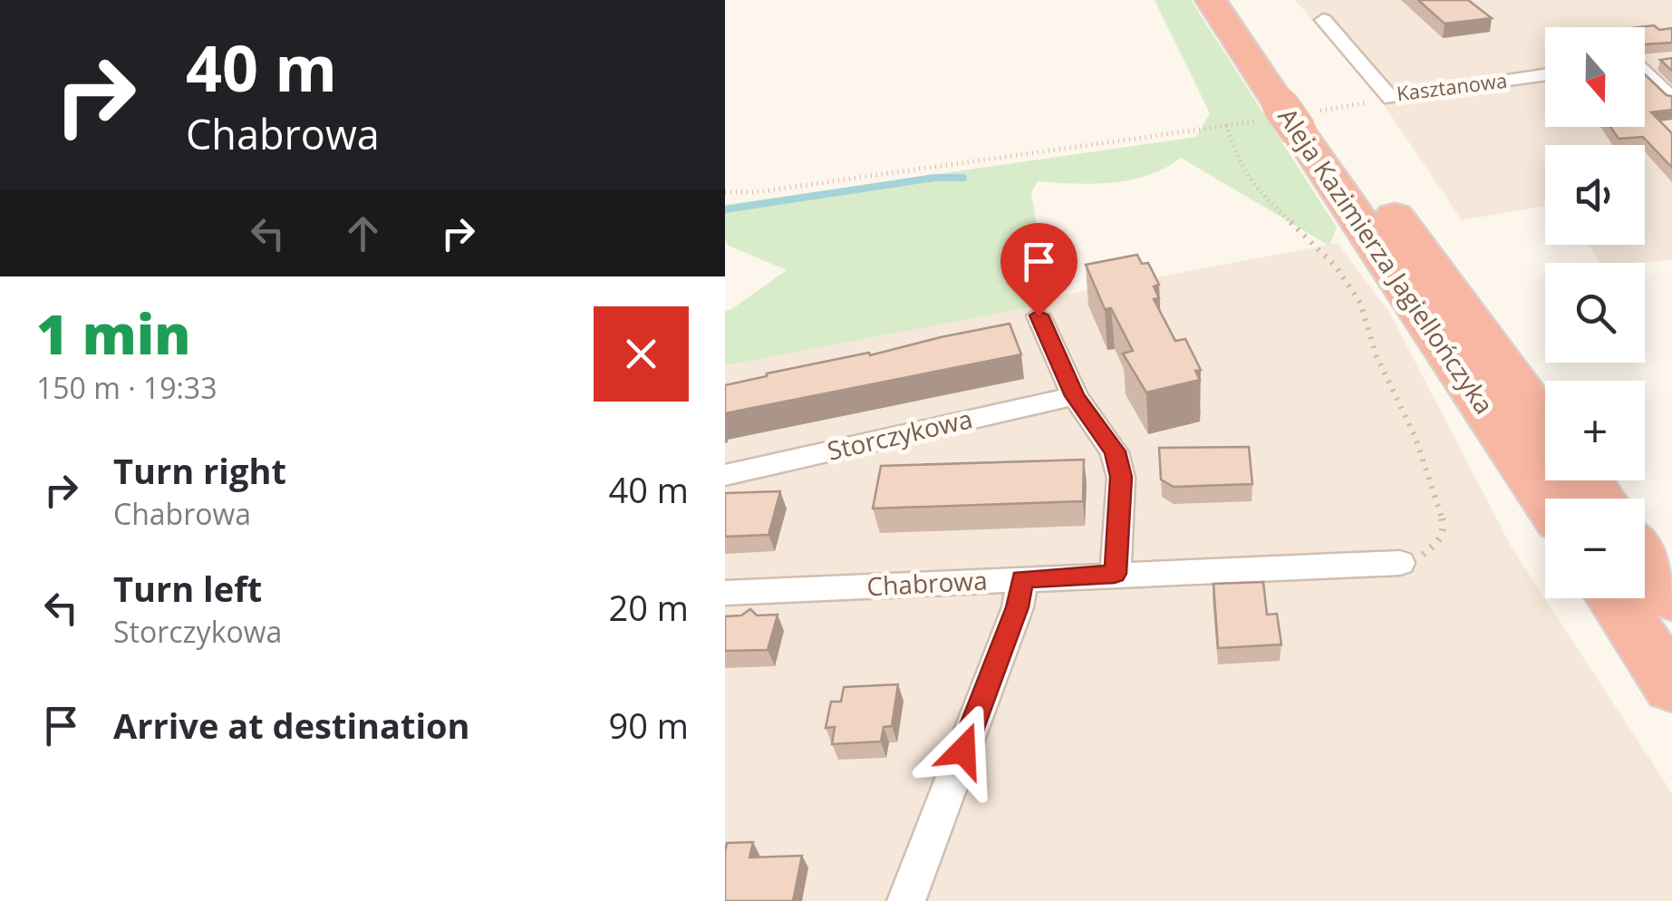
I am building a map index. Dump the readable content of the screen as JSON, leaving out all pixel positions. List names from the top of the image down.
{
  "streets": {
    "highway": ["Aleja Kazimierza Jagiellończyka"],
    "street": ["Kasztanowa", "Storczykowa", "Chabrowa"]
  },
  "north": "bottom",
  "page": {
    "turn": ["40 m", "Chabrowa"],
    "map_buttons": ["+", "−"],
    "heading": ["1 min", "150 m · 19:33"],
    "list": [
      {
        "name": "Turn right",
        "note": "Chabrowa",
        "value": "40 m"
      },
      {
        "name": "Turn left",
        "note": "Storczykowa",
        "value": "20 m"
      },
      {
        "name": "Arrive at destination",
        "value": "90 m"
      }
    ]
  }
}
